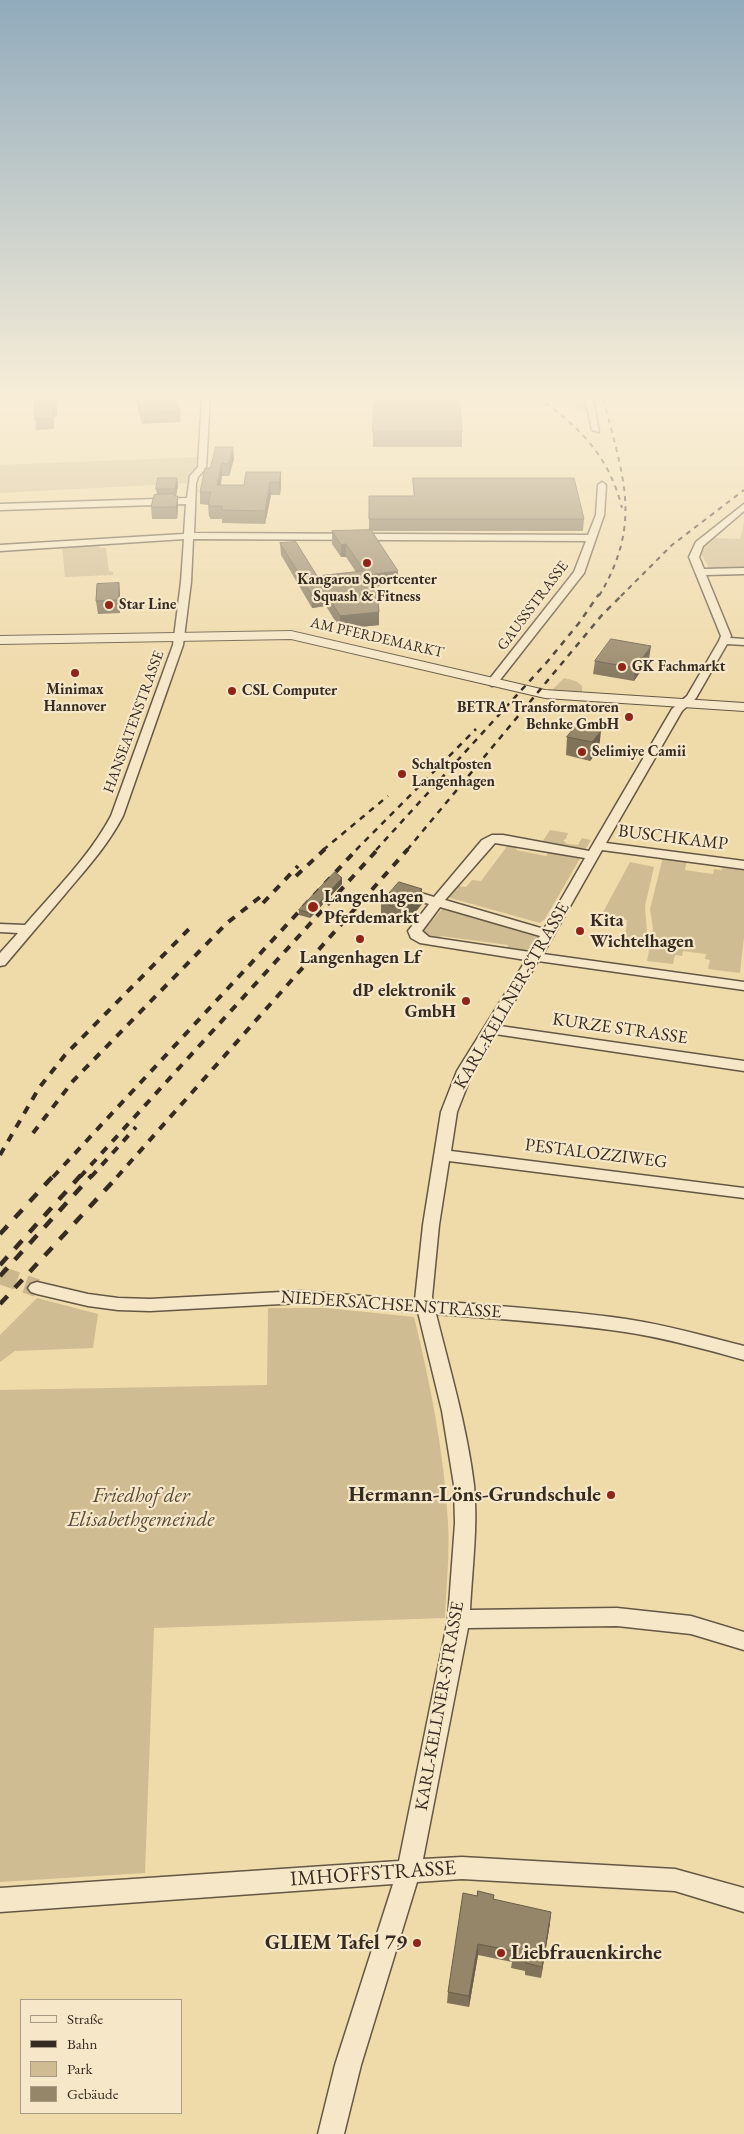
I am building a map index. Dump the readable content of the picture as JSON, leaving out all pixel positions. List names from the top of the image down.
{
  "streets": {
    "street": [
      "GAUSSSTRASSE",
      "AM PFERDEMARKT",
      "HANSEATENSTRASSE",
      "BUSCHKAMP",
      "KARL-KELLNER-STRASSE",
      "KURZE STRASSE",
      "PESTALOZZIWEG",
      "NIEDERSACHSENSTRASSE",
      "IMHOFFSTRASSE"
    ]
  },
  "crossings": [
    ["GAUSSSTRASSE", "AM PFERDEMARKT"],
    ["AM PFERDEMARKT", "HANSEATENSTRASSE"],
    ["AM PFERDEMARKT", "KARL-KELLNER-STRASSE"],
    ["BUSCHKAMP", "KARL-KELLNER-STRASSE"],
    ["KARL-KELLNER-STRASSE", "KURZE STRASSE"],
    ["KARL-KELLNER-STRASSE", "PESTALOZZIWEG"],
    ["KARL-KELLNER-STRASSE", "NIEDERSACHSENSTRASSE"],
    ["KARL-KELLNER-STRASSE", "IMHOFFSTRASSE"]
  ],
  "parks": ["Friedhof der Elisabethgemeinde"],
  "places": [
    "Kangarou Sportcenter Squash & Fitness",
    "Star Line",
    "GK Fachmarkt",
    "Minimax Hannover",
    "CSL Computer",
    "BETRA Transformatoren Behnke GmbH",
    "Selimiye Camii",
    "Schaltposten Langenhagen",
    "Langenhagen Pferdemarkt",
    "Kita Wichtelhagen",
    "Langenhagen Lf",
    "dP elektronik GmbH",
    "Hermann-Löns-Grundschule",
    "GLIEM Tafel 79",
    "Liebfrauenkirche"
  ],
  "legend": [
    "Straße",
    "Bahn",
    "Park",
    "Gebäude"
  ]
}
